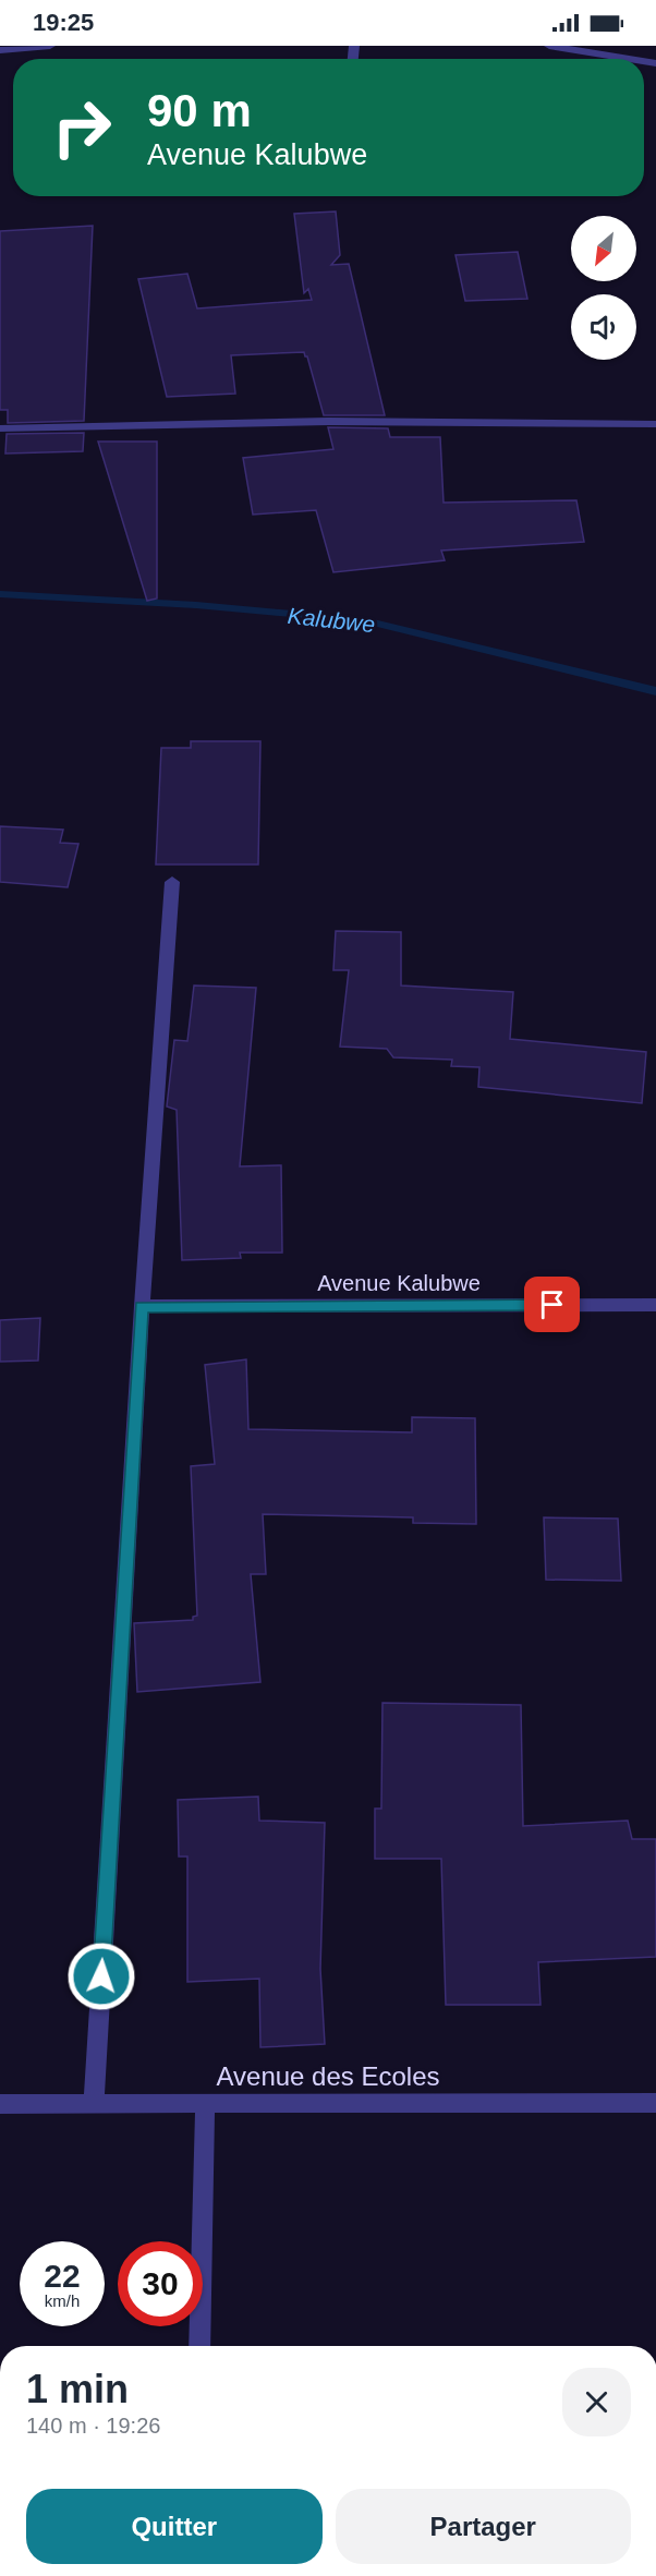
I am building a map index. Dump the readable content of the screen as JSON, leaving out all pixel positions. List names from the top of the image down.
{
  "streets": {
    "street": ["Avenue Kalubwe", "Avenue des Ecoles"]
  },
  "water": ["Kalubwe"],
  "north": "bottom left",
  "page": {
    "status": "19:25",
    "turn": ["90 m", "Avenue Kalubwe"],
    "speed": "22 km/h",
    "limit": "30",
    "heading": ["1 min", "140 m · 19:26"],
    "buttons": ["Quitter", "Partager"]
  }
}
